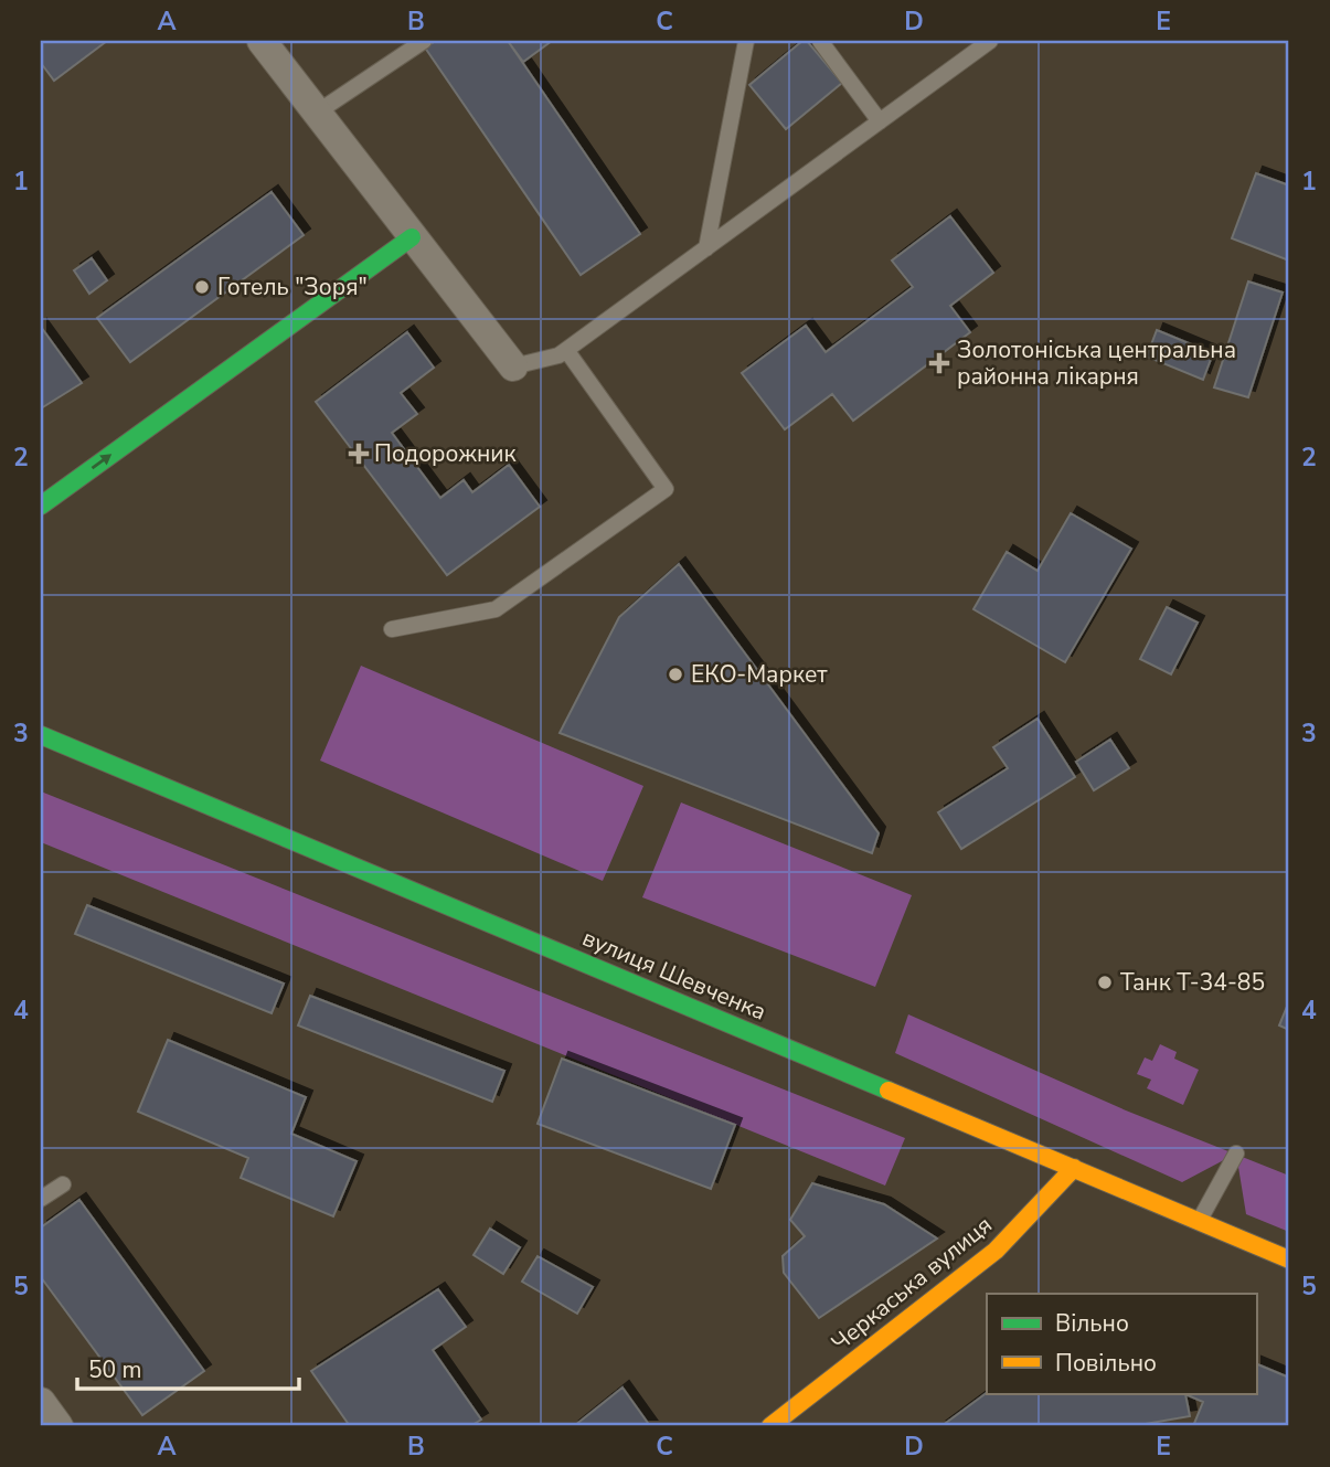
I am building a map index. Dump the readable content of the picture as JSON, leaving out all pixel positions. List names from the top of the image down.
{
  "streets": {
    "main road": ["вулиця Шевченка", "Черкаська вулиця"]
  },
  "crossings": [
    ["вулиця Шевченка", "Черкаська вулиця"]
  ],
  "places": {
    "other": ["Готель \"Зоря\"", "ЕКО-Маркет", "Танк Т-34-85"],
    "health": ["Золотоніська центральна районна лікарня", "Подорожник"]
  },
  "legend": ["Вільно", "Повільно"],
  "scale_bar": "50 m",
  "grid": {
    "columns": [
      "A",
      "B",
      "C",
      "D",
      "E"
    ],
    "rows": [
      "1",
      "2",
      "3",
      "4",
      "5"
    ]
  }
}
